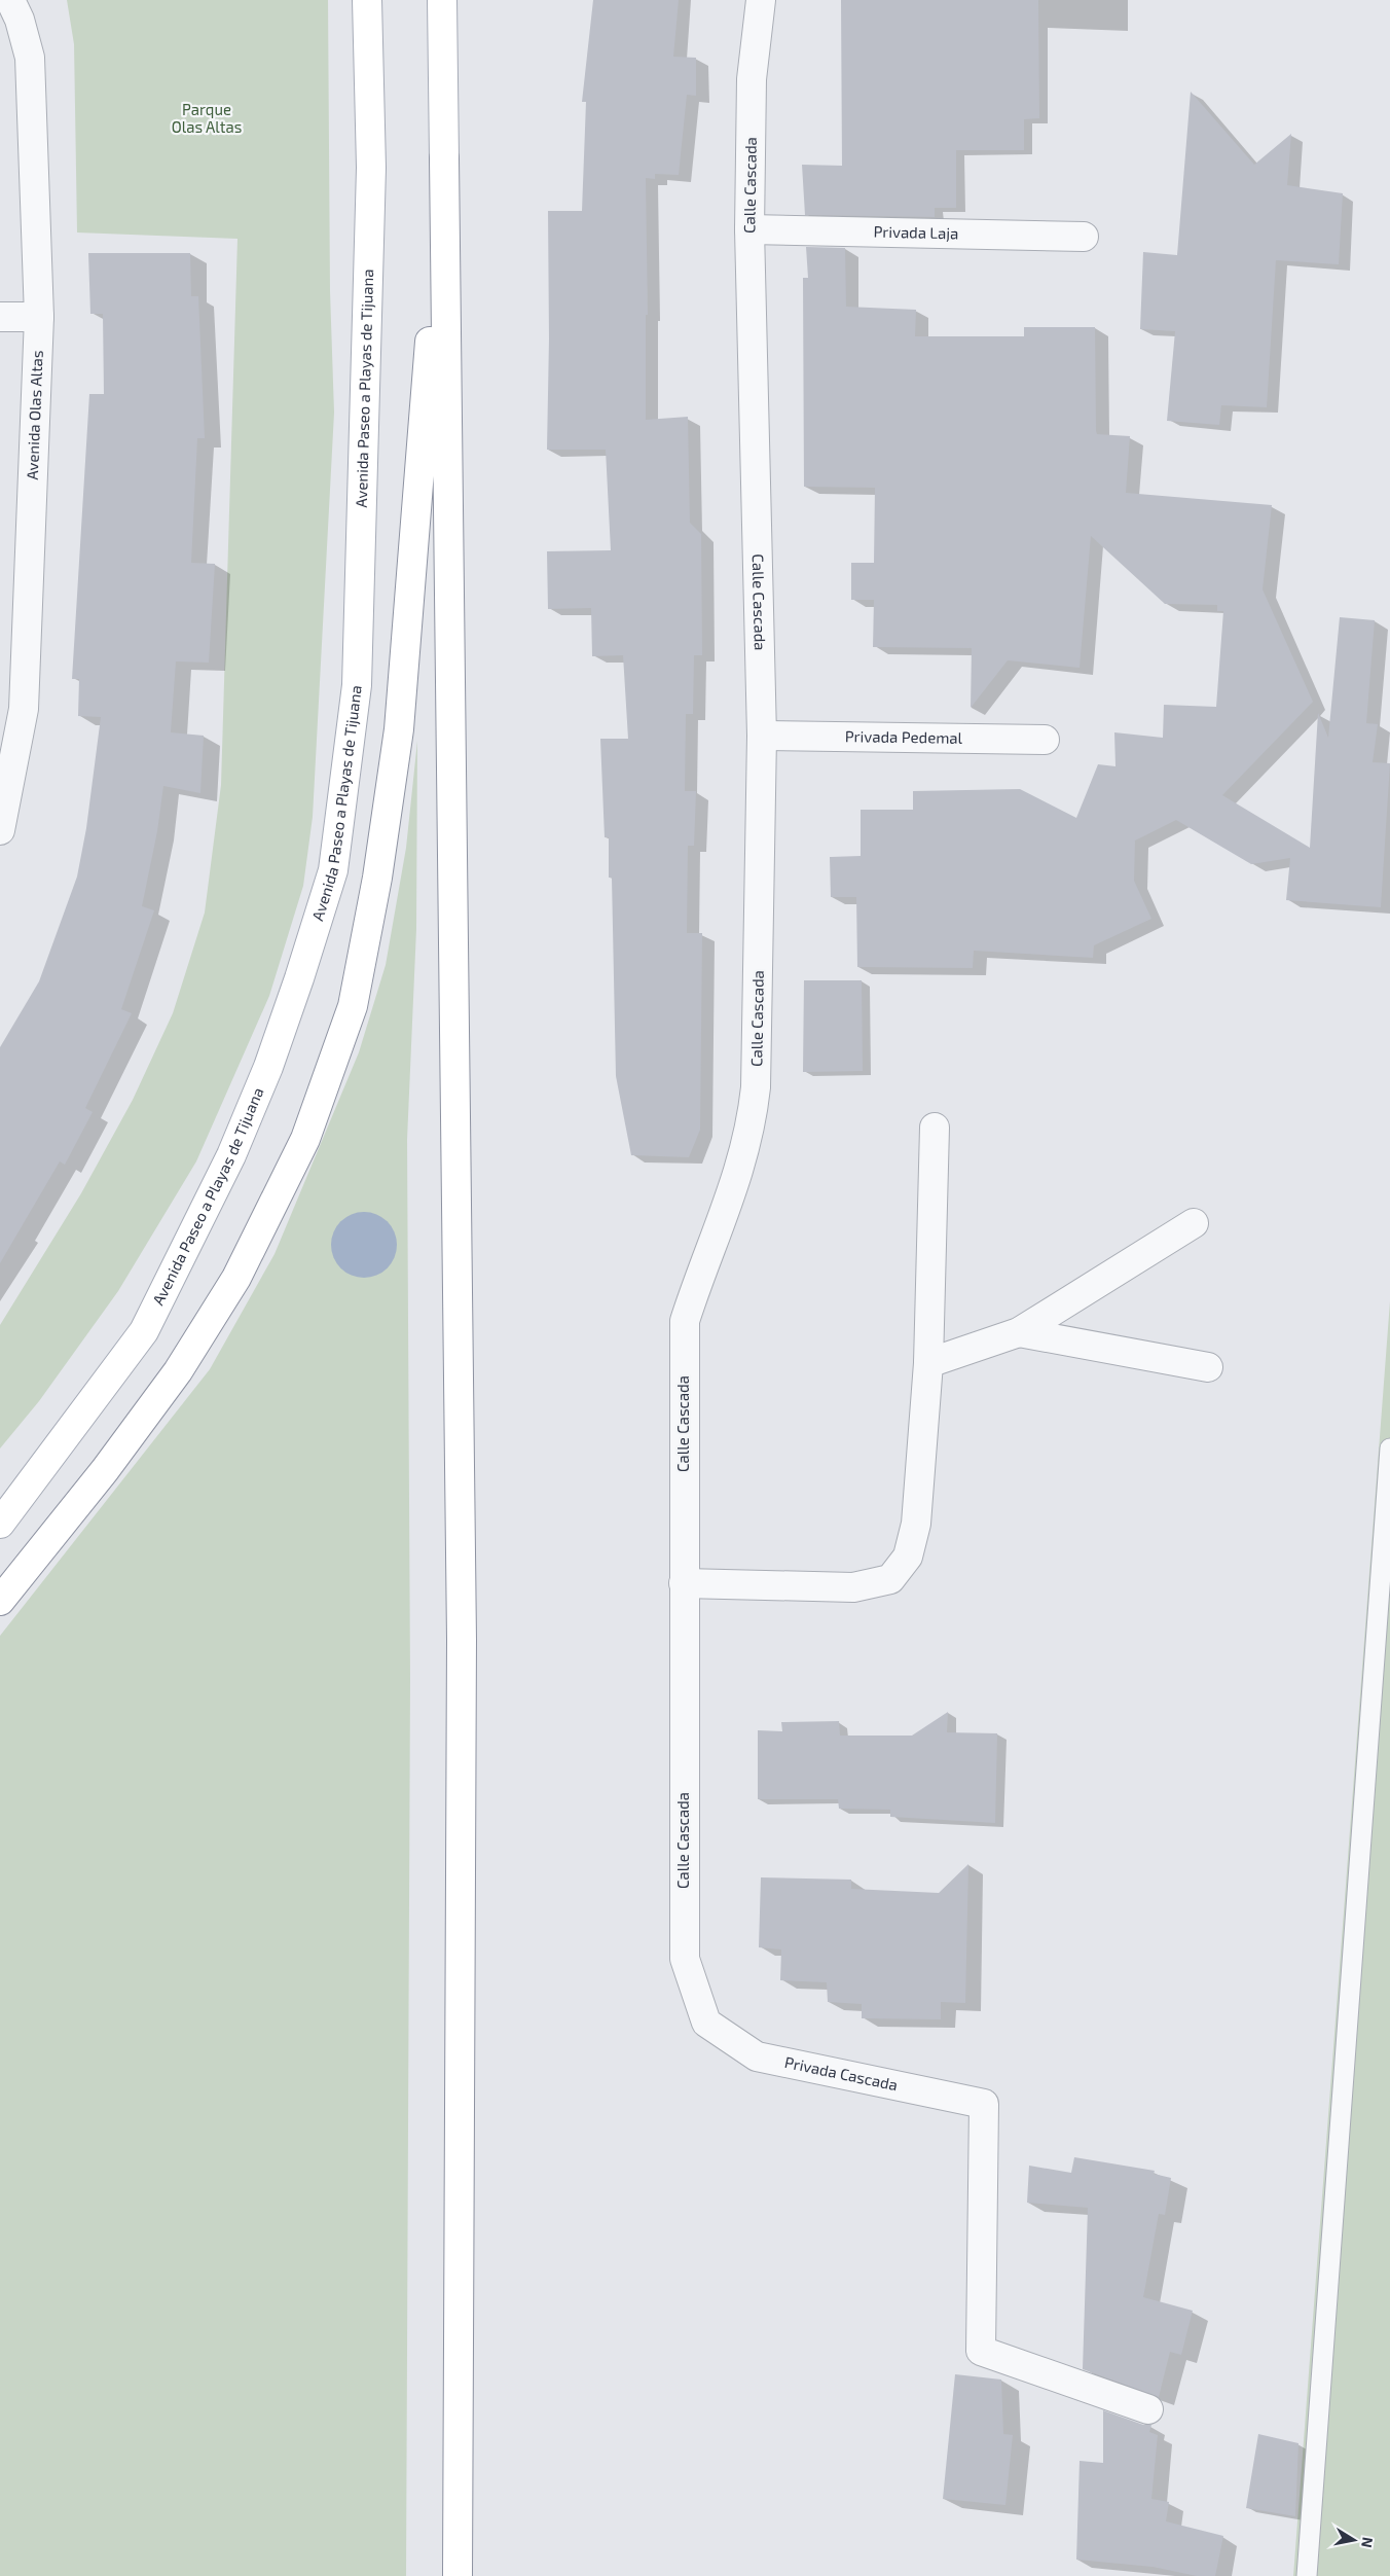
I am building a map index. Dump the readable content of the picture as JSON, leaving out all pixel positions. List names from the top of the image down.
{
  "streets": {
    "main road": ["Avenida Paseo a Playas de Tijuana"],
    "street": [
      "Calle Cascada",
      "Privada Laja",
      "Avenida Olas Altas",
      "Privada Pedemal",
      "Privada Cascada"
    ]
  },
  "crossings": [
    ["Calle Cascada", "Privada Laja"],
    ["Calle Cascada", "Privada Pedemal"],
    ["Calle Cascada", "Privada Cascada"]
  ],
  "parks": ["Parque Olas Altas"],
  "north": "right"
}
